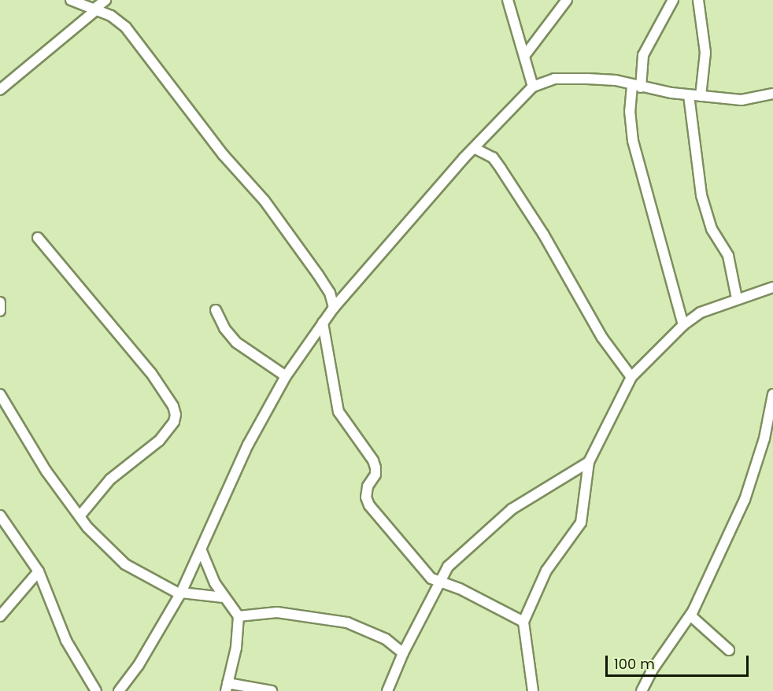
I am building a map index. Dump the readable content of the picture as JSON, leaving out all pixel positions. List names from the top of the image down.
{
  "scale_bar": "100 m"
}
